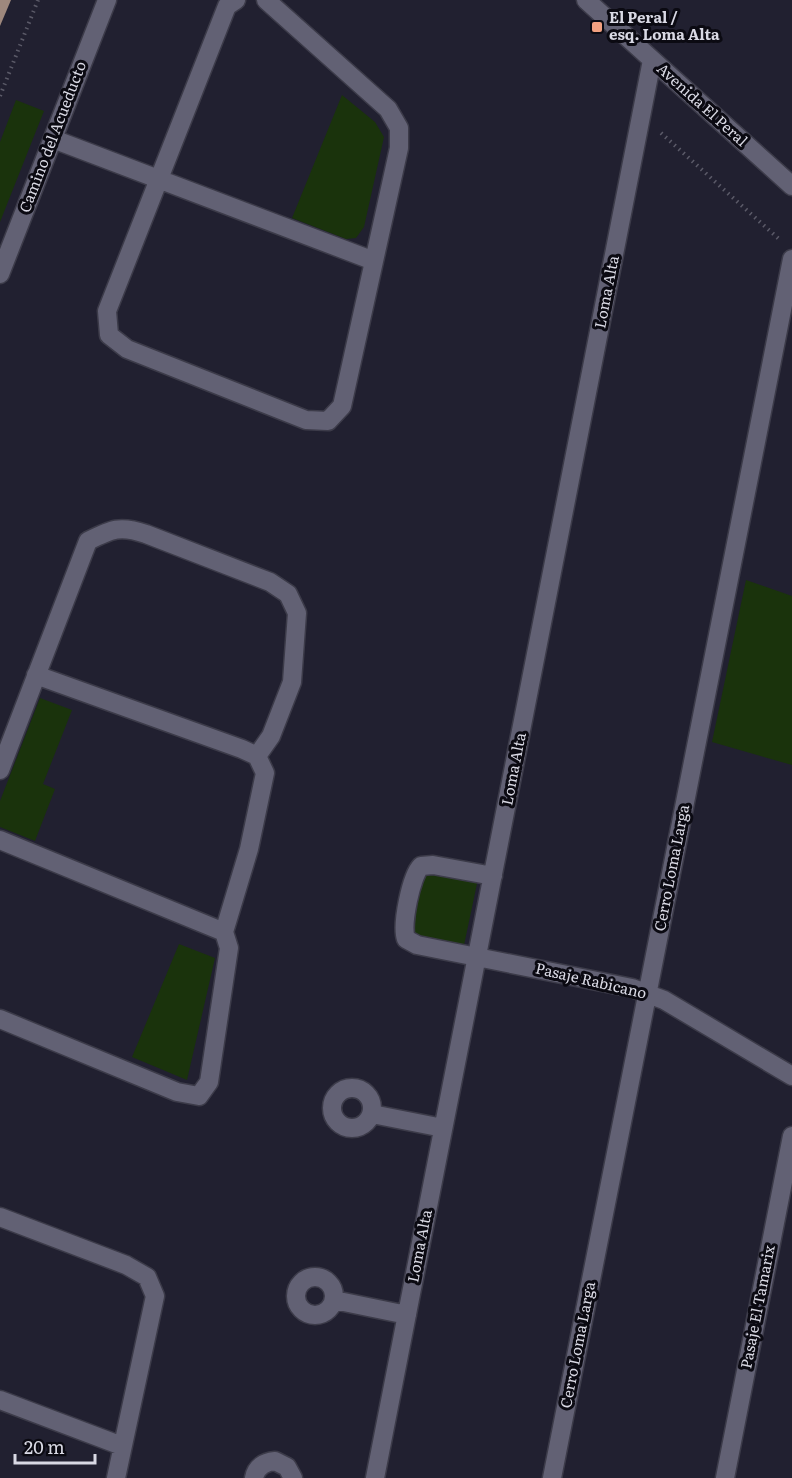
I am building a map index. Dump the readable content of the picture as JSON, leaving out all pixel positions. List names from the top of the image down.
{
  "streets": {
    "street": [
      "Avenida El Peral",
      "Camino del Acueducto",
      "Loma Alta",
      "Cerro Loma Larga",
      "Pasaje Rabicano",
      "Pasaje El Tamarix"
    ]
  },
  "crossings": [
    ["Avenida El Peral", "Loma Alta"],
    ["Loma Alta", "Pasaje Rabicano"],
    ["Cerro Loma Larga", "Pasaje Rabicano"]
  ],
  "places": {
    "transit": ["El Peral / esq. Loma Alta"]
  },
  "scale_bar": "20 m"
}
